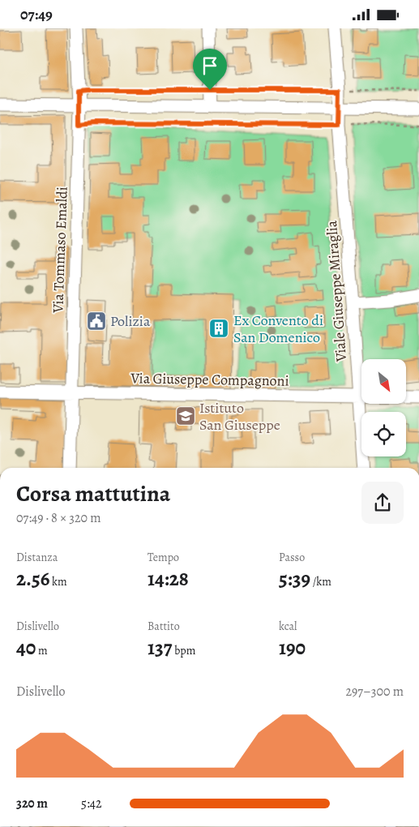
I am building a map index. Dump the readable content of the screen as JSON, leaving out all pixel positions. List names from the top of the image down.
{
  "streets": {
    "street": ["Via Tommaso Emaldi", "Viale Giuseppe Miraglia", "Via Giuseppe Compagnoni"]
  },
  "crossings": [
    ["Via Tommaso Emaldi", "Via Giuseppe Compagnoni"],
    ["Viale Giuseppe Miraglia", "Via Giuseppe Compagnoni"]
  ],
  "places": {
    "public building": ["Polizia"],
    "building": ["Ex Convento di San Domenico"],
    "school or university": ["Istituto San Giuseppe"]
  },
  "north": "bottom right",
  "page": {
    "status": "07:49",
    "heading": ["Corsa mattutina", "07:49 · 8 × 320 m"],
    "stats": [
      ["Distanza", "2.56 km"],
      ["Tempo", "14:28"],
      ["Passo", "5:39 /km"],
      ["Dislivello", "40 m"],
      ["Battito", "137 bpm"],
      ["kcal", "190"]
    ],
    "chart": ["Dislivello", "297–300 m"],
    "list": [
      {
        "name": "320 m",
        "note": "5:42"
      }
    ]
  }
}
